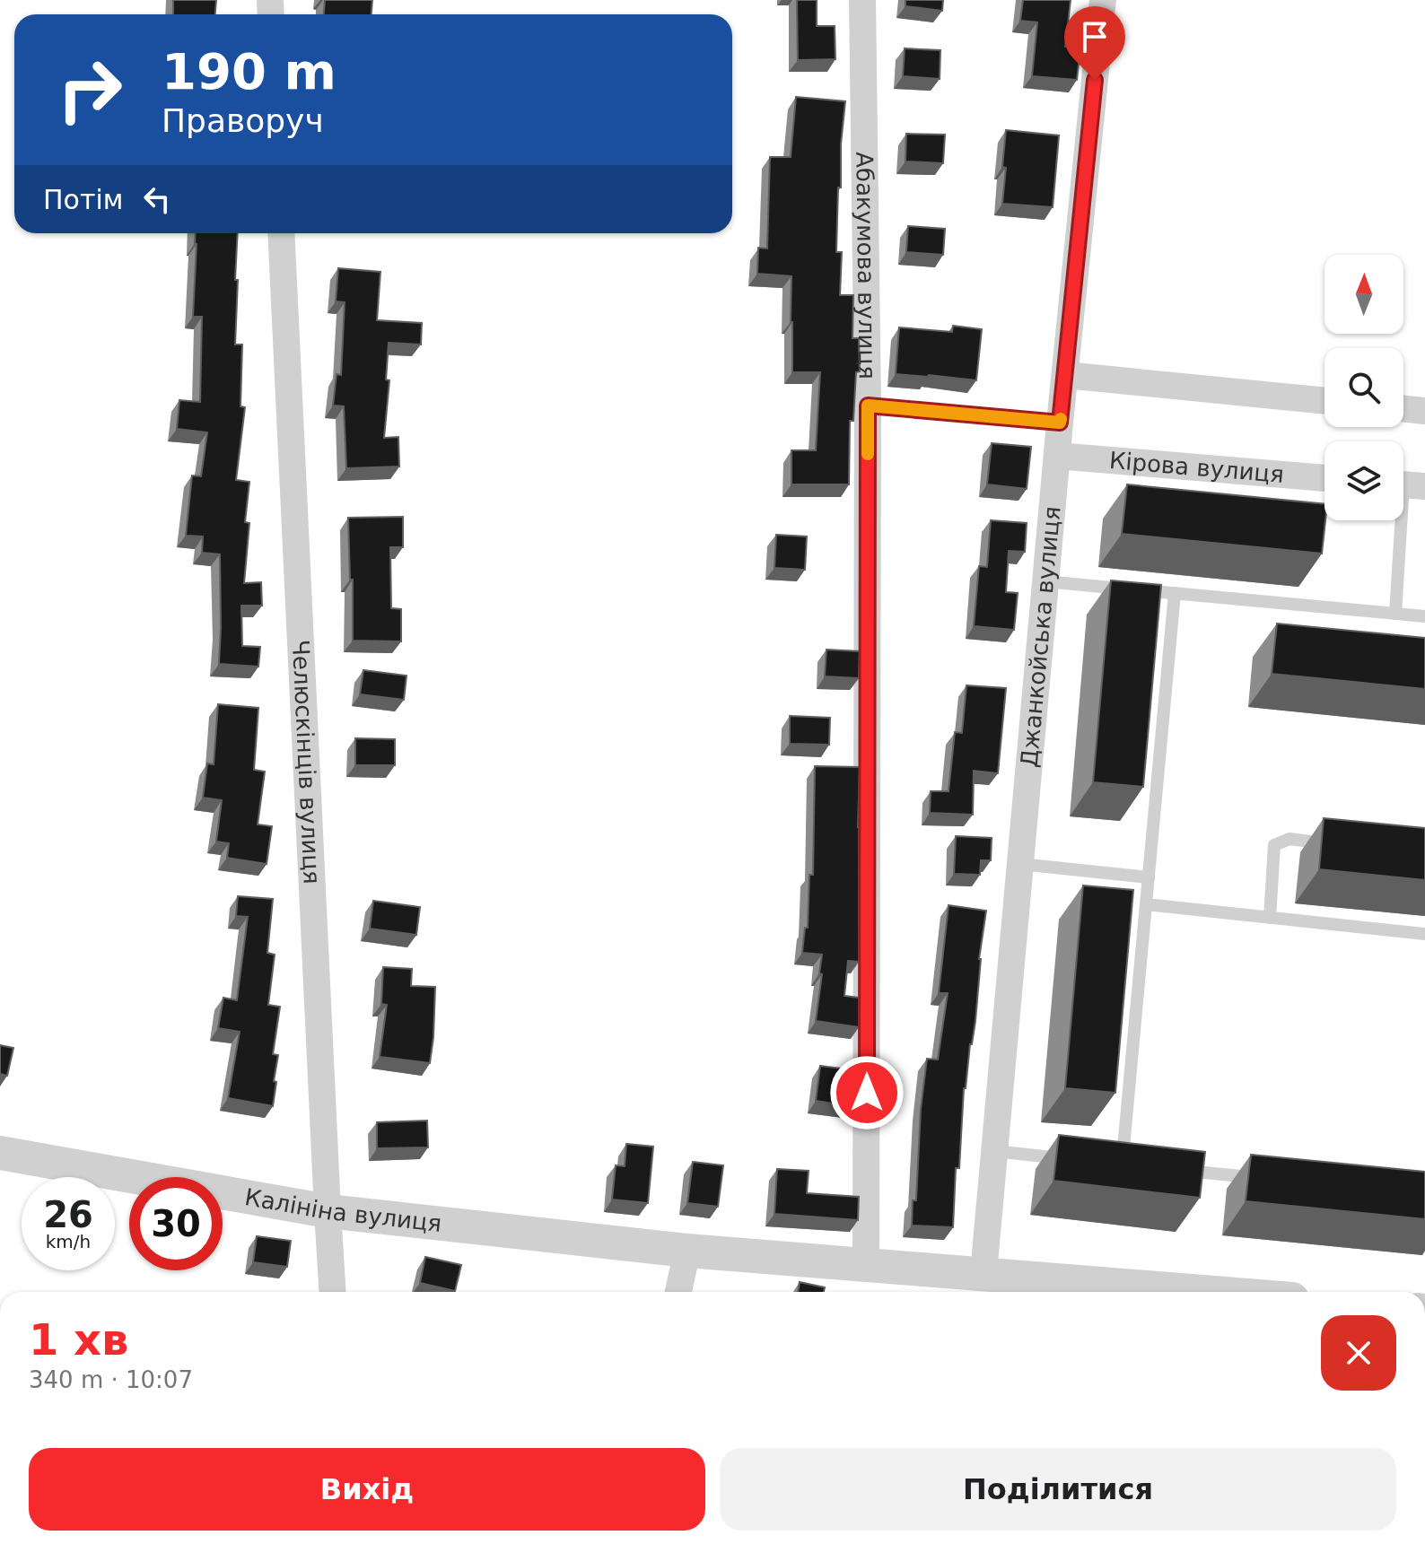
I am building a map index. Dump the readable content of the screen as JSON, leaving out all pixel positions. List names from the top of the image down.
{
  "streets": {
    "street": [
      "Абакумова вулиця",
      "Кірова вулиця",
      "Джанкойська вулиця",
      "Челюскінців вулиця",
      "Калініна вулиця"
    ]
  },
  "crossings": [
    ["Абакумова вулиця", "Калініна вулиця"],
    ["Кірова вулиця", "Джанкойська вулиця"],
    ["Джанкойська вулиця", "Калініна вулиця"],
    ["Челюскінців вулиця", "Калініна вулиця"]
  ],
  "north": "top",
  "page": {
    "turn": ["190 m", "Праворуч"],
    "then": "Потім",
    "speed": "26 km/h",
    "limit": "30",
    "heading": ["1 хв", "340 m · 10:07"],
    "buttons": ["Вихід", "Поділитися"]
  }
}
